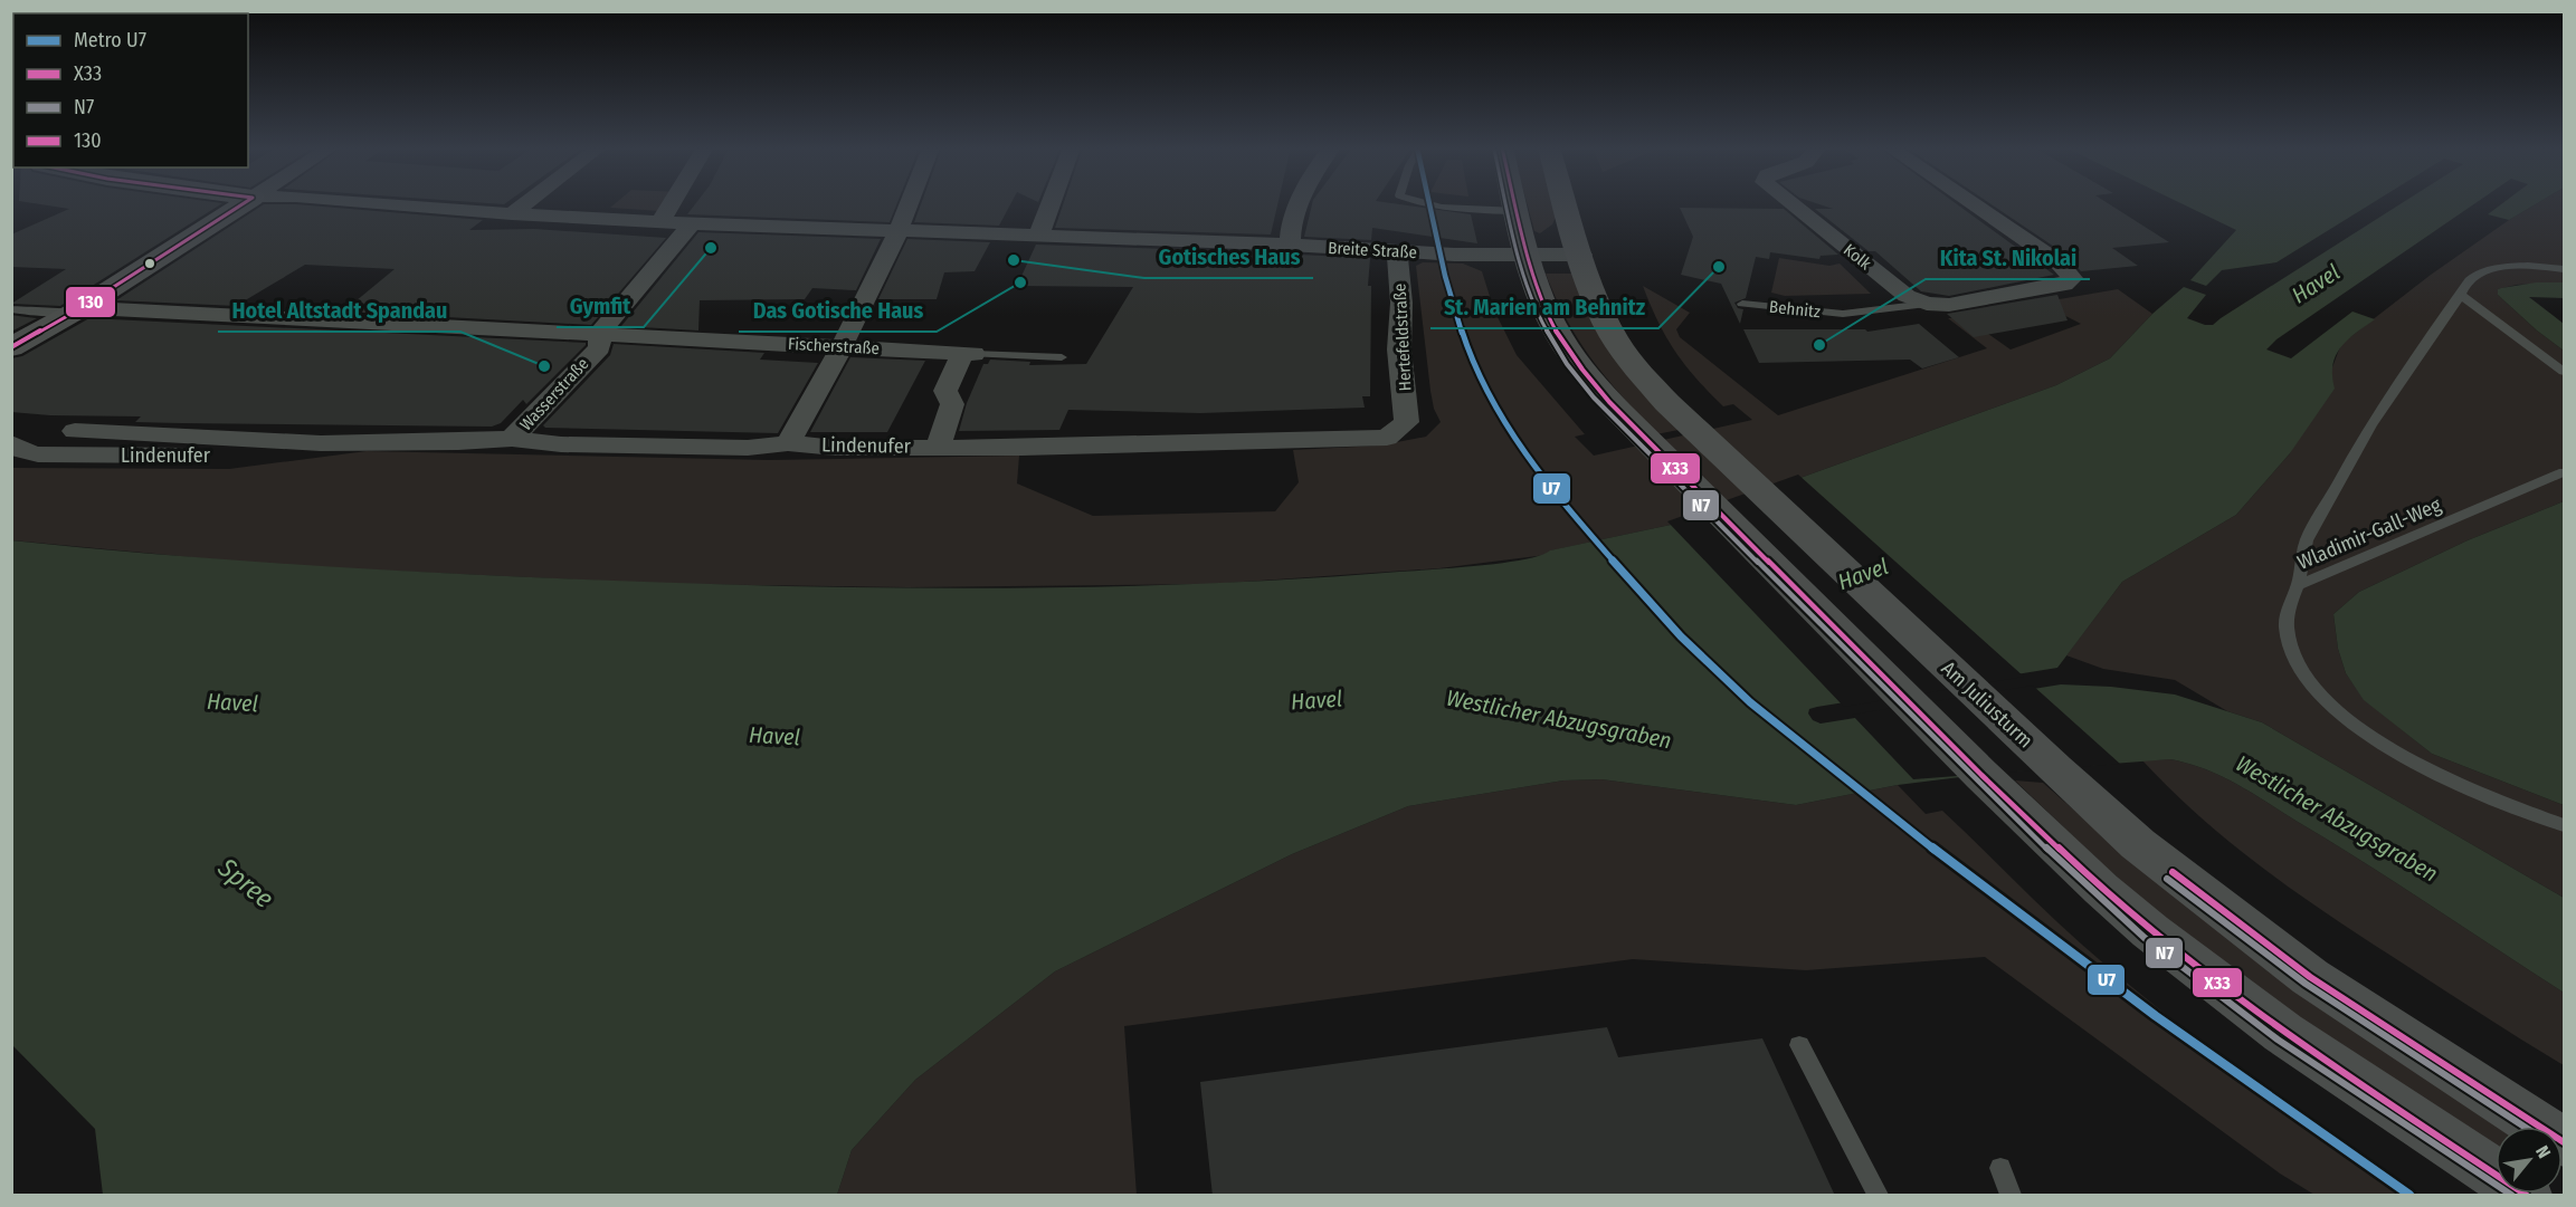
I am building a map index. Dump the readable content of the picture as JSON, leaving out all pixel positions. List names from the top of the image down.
{
  "streets": {
    "main road": ["Am Juliusturm"],
    "street": [
      "Breite Straße",
      "Kolk",
      "Behnitz",
      "Hertefeldstraße",
      "Fischerstraße",
      "Wasserstraße",
      "Lindenufer"
    ],
    "lane": ["Wladimir-Gall-Weg"]
  },
  "crossings": [
    ["Breite Straße", "Hertefeldstraße"],
    ["Breite Straße", "Wasserstraße"],
    ["Breite Straße", "Am Juliusturm"],
    ["Kolk", "Behnitz"],
    ["Hertefeldstraße", "Lindenufer"],
    ["Fischerstraße", "Wasserstraße"],
    ["Wasserstraße", "Lindenufer"]
  ],
  "water": ["Havel", "Westlicher Abzugsgraben", "Spree"],
  "places": [
    "Gymfit",
    "Gotisches Haus",
    "St. Marien am Behnitz",
    "Das Gotische Haus",
    "Kita St. Nikolai",
    "Hotel Altstadt Spandau"
  ],
  "lines": [
    "metro line U7",
    "transit line X33",
    "transit line N7",
    "transit line 130"
  ],
  "legend": [
    "Metro U7",
    "X33",
    "N7",
    "130"
  ],
  "north": "top right"
}
